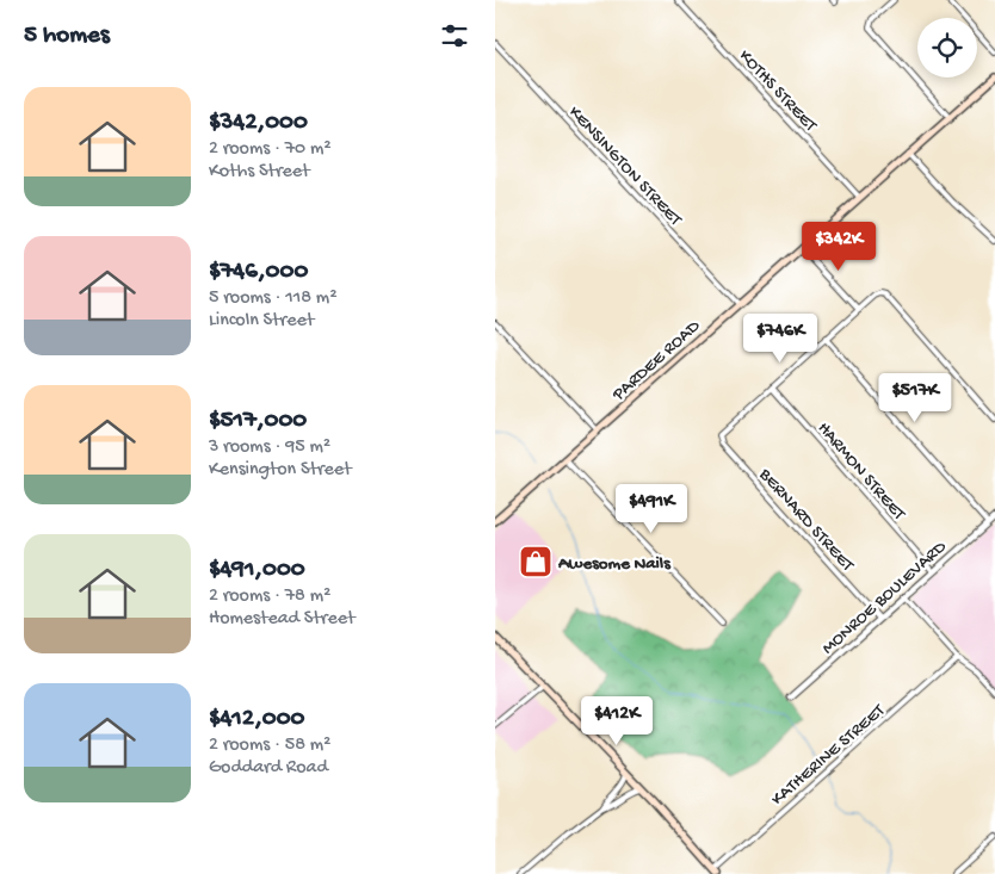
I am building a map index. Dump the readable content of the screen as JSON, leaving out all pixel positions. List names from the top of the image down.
{
  "streets": {
    "main road": ["PARDEE ROAD"],
    "street": [
      "KOTHS STREET",
      "KENSINGTON STREET",
      "HARMON STREET",
      "BERNARD STREET",
      "MONROE BOULEVARD",
      "KATHERINE STREET"
    ]
  },
  "crossings": [
    ["KOTHS STREET", "PARDEE ROAD"],
    ["KENSINGTON STREET", "PARDEE ROAD"],
    ["HARMON STREET", "BERNARD STREET"],
    ["HARMON STREET", "MONROE BOULEVARD"],
    ["BERNARD STREET", "MONROE BOULEVARD"]
  ],
  "places": {
    "shop": ["Awesome Nails"]
  },
  "page": {
    "heading": "5 homes",
    "list": [
      {
        "name": "$342,000",
        "note": "2 rooms · 70 m² · Koths Street"
      },
      {
        "name": "$746,000",
        "note": "5 rooms · 118 m² · Lincoln Street"
      },
      {
        "name": "$517,000",
        "note": "3 rooms · 95 m² · Kensington Street"
      },
      {
        "name": "$491,000",
        "note": "2 rooms · 78 m² · Homestead Street"
      },
      {
        "name": "$412,000",
        "note": "2 rooms · 58 m² · Goddard Road"
      }
    ],
    "price": [
      "$342K",
      "$746K",
      "$517K",
      "$491K",
      "$412K"
    ]
  }
}
